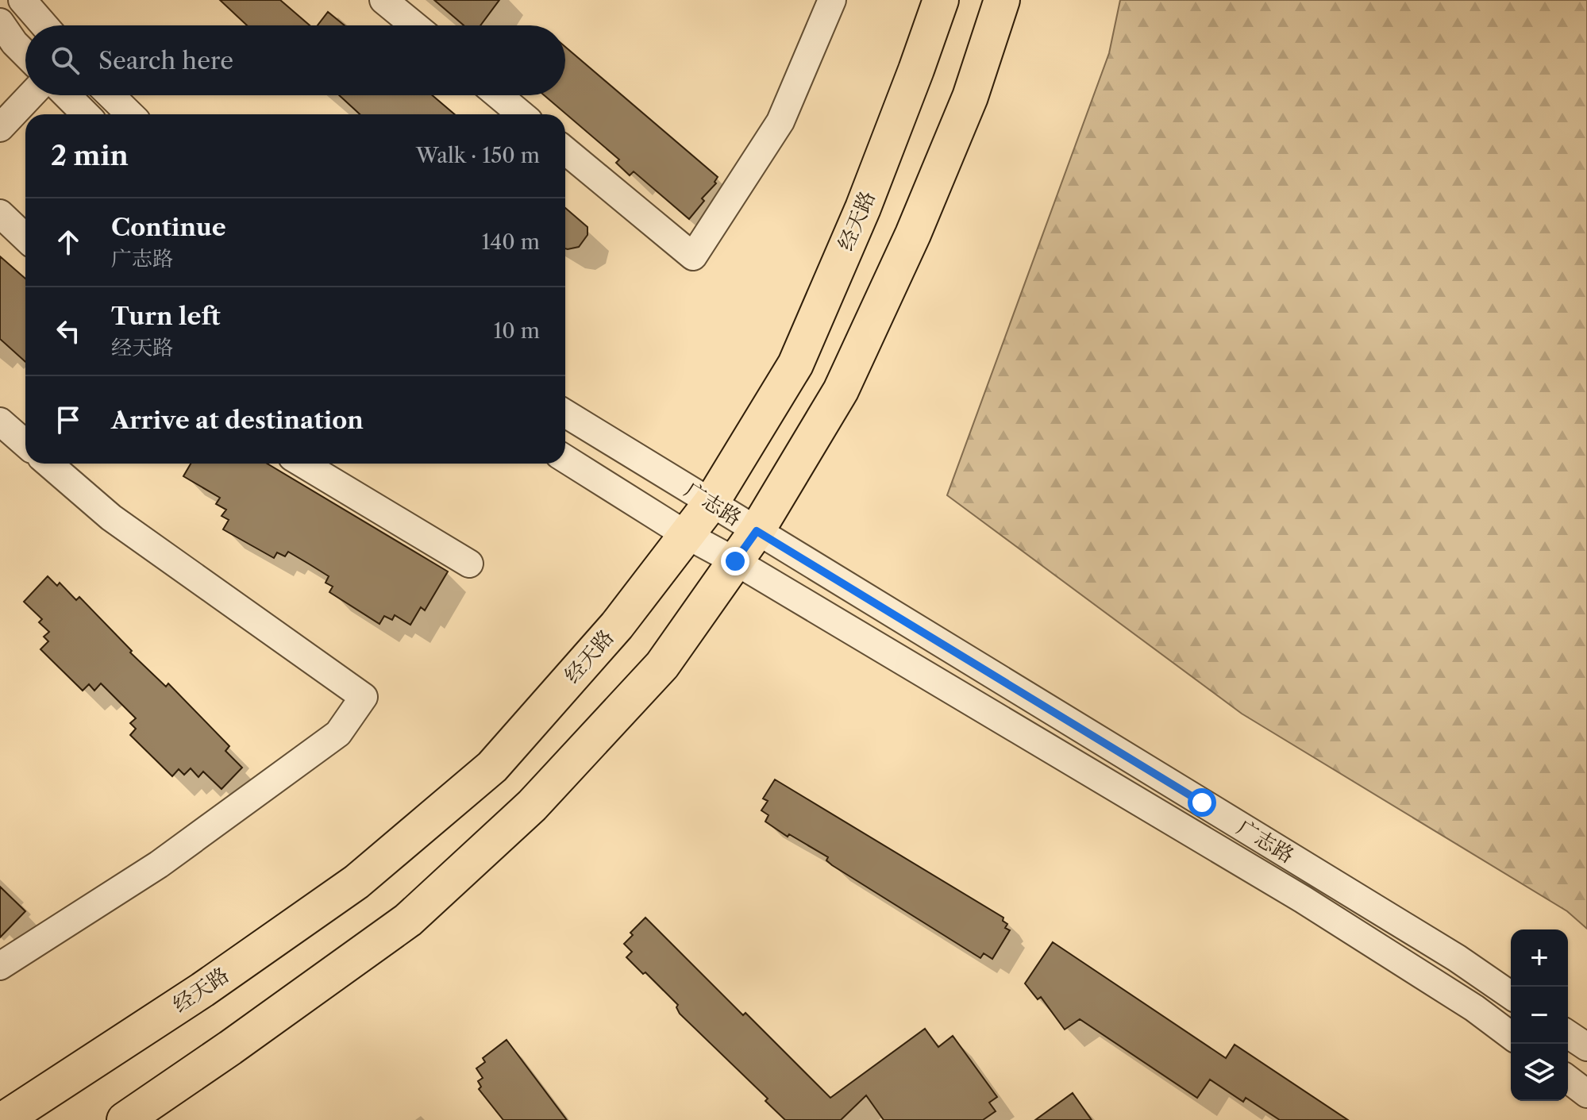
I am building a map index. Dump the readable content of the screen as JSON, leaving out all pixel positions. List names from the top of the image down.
{
  "streets": {
    "main road": ["经天路"],
    "street": ["广志路"]
  },
  "crossings": [
    ["经天路", "广志路"]
  ],
  "page": {
    "search": "Search here",
    "heading": ["2 min", "Walk · 150 m"],
    "list": [
      ["Continue", "广志路", "140 m"],
      ["Turn left", "经天路", "10 m"],
      "Arrive at destination"
    ],
    "map_buttons": ["+", "−"]
  }
}
